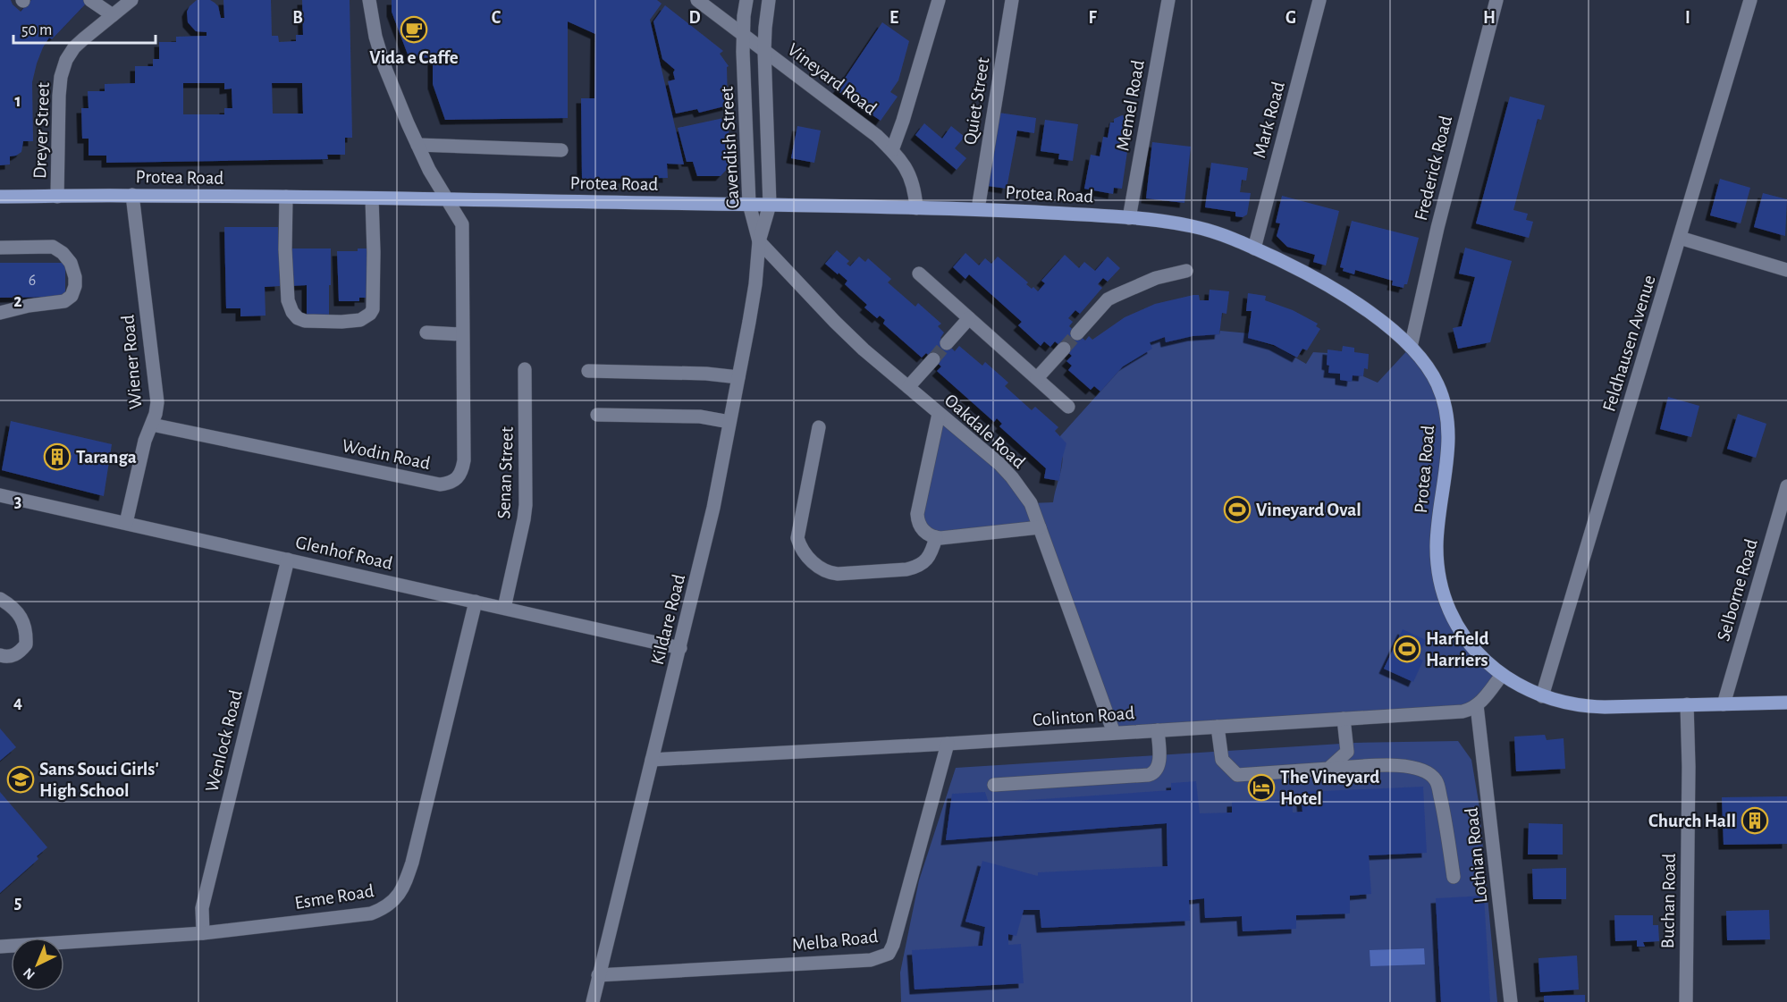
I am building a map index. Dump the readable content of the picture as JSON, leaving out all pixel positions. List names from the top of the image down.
{
  "streets": {
    "main road": ["Protea Road"],
    "street": [
      "Vineyard Road",
      "Quiet Street",
      "Memel Road",
      "Mark Road",
      "Dreyer Street",
      "Cavendish Street",
      "Frederick Road",
      "Feldhausen Avenue",
      "Wiener Road",
      "Oakdale Road",
      "Wodin Road",
      "Senan Street",
      "Glenhof Road",
      "Selborne Road",
      "Kildare Road",
      "Colinton Road",
      "Wenlock Road",
      "Lothian Road",
      "Esme Road",
      "Buchan Road",
      "Melba Road"
    ]
  },
  "crossings": [
    ["Vineyard Road", "Cavendish Street"],
    ["Vineyard Road", "Protea Road"],
    ["Quiet Street", "Protea Road"],
    ["Memel Road", "Protea Road"],
    ["Mark Road", "Protea Road"],
    ["Dreyer Street", "Protea Road"],
    ["Cavendish Street", "Protea Road"],
    ["Cavendish Street", "Oakdale Road"],
    ["Cavendish Street", "Kildare Road"],
    ["Frederick Road", "Protea Road"],
    ["Protea Road", "Feldhausen Avenue"],
    ["Protea Road", "Wiener Road"],
    ["Protea Road", "Wodin Road"],
    ["Protea Road", "Selborne Road"],
    ["Protea Road", "Buchan Road"],
    ["Wiener Road", "Wodin Road"],
    ["Wiener Road", "Glenhof Road"],
    ["Oakdale Road", "Kildare Road"],
    ["Oakdale Road", "Colinton Road"],
    ["Senan Street", "Glenhof Road"],
    ["Glenhof Road", "Kildare Road"],
    ["Glenhof Road", "Wenlock Road"],
    ["Glenhof Road", "Esme Road"],
    ["Kildare Road", "Colinton Road"],
    ["Kildare Road", "Melba Road"],
    ["Colinton Road", "Lothian Road"],
    ["Colinton Road", "Melba Road"],
    ["Wenlock Road", "Esme Road"]
  ],
  "places": {
    "cafe": ["Vida e Caffe"],
    "building": ["Taranga", "Church Hall"],
    "sports": ["Vineyard Oval", "Harfield Harriers"],
    "school or university": ["Sans Souci Girls' High School"],
    "hotel": ["The Vineyard Hotel"]
  },
  "house_numbers": ["6"],
  "scale_bar": "50 m",
  "north": "bottom left",
  "grid": {
    "columns": [
      "B",
      "C",
      "D",
      "E",
      "F",
      "G",
      "H",
      "I"
    ],
    "rows": [
      "1",
      "2",
      "3",
      "4",
      "5"
    ]
  }
}
